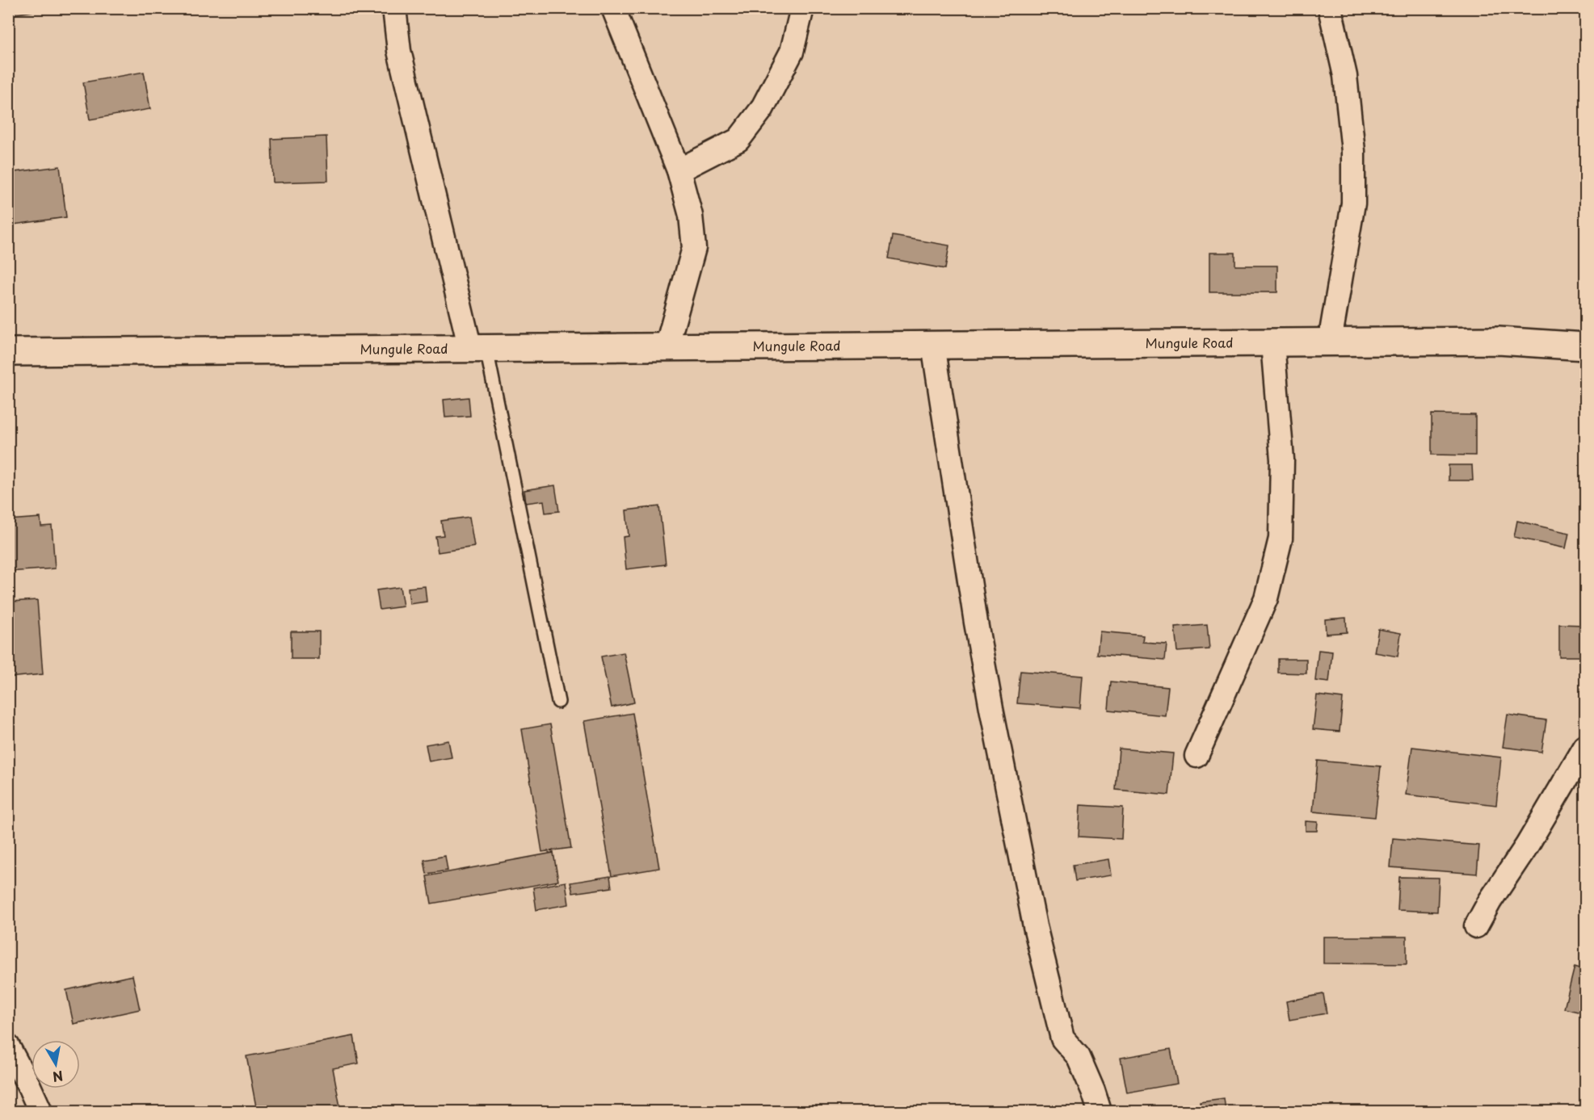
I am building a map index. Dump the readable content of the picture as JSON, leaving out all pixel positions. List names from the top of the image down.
{
  "streets": {
    "street": ["Mungule Road"]
  },
  "north": "bottom"
}
